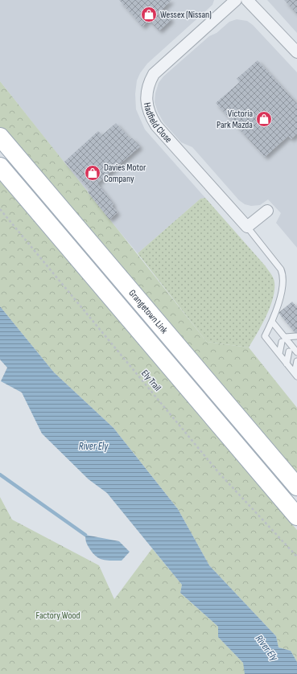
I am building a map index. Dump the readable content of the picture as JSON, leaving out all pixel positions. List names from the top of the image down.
{
  "streets": {
    "main road": ["Grangetown Link"],
    "street": ["Hadfield Close"],
    "path": ["Ely Trail"]
  },
  "water": ["River Ely"],
  "parks": ["Factory Wood"],
  "places": {
    "shop": ["Wessex (Nissan)", "Victoria Park Mazda", "Davies Motor Company"]
  }
}
